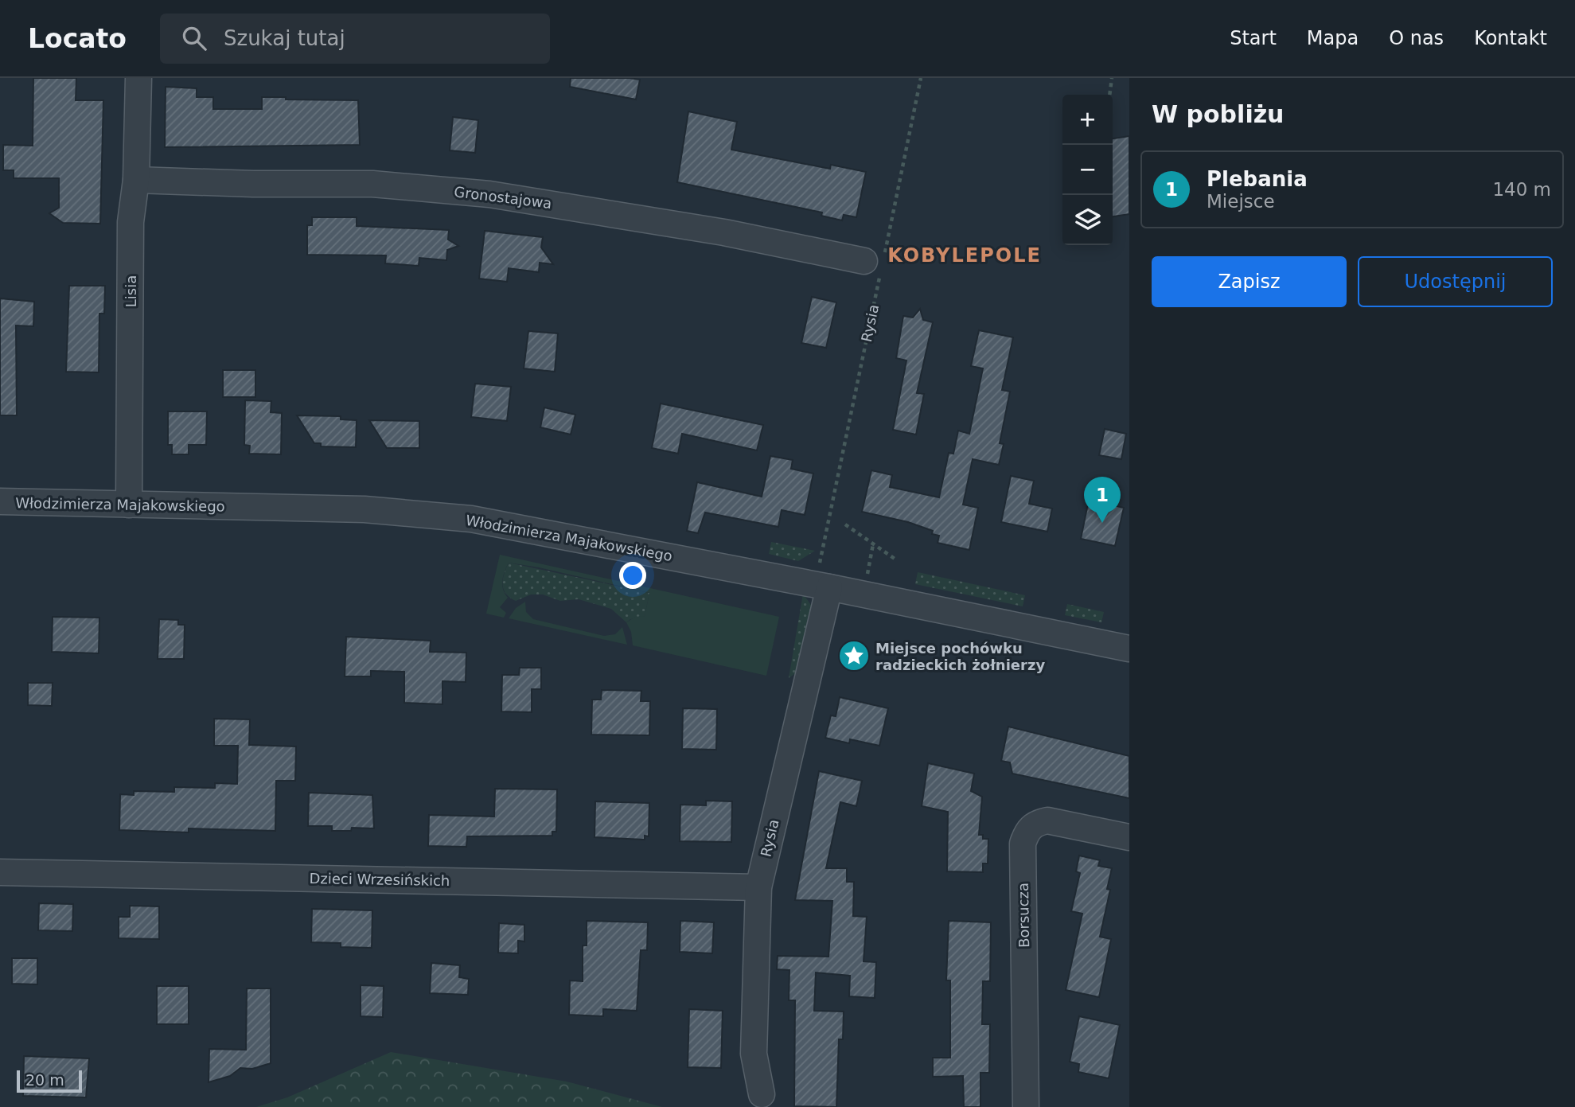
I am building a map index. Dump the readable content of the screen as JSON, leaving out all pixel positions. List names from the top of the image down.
{
  "streets": {
    "street": [
      "Gronostajowa",
      "Lisia",
      "Rysia",
      "Włodzimierza Majakowskiego",
      "Dzieci Wrzesińskich",
      "Borsucza"
    ]
  },
  "crossings": [
    ["Gronostajowa", "Lisia"],
    ["Gronostajowa", "Rysia"],
    ["Lisia", "Włodzimierza Majakowskiego"],
    ["Rysia", "Włodzimierza Majakowskiego"],
    ["Rysia", "Dzieci Wrzesińskich"]
  ],
  "districts": ["KOBYLEPOLE"],
  "places": {
    "place": ["Miejsce pochówku radzieckich żołnierzy"]
  },
  "scale_bar": "20 m",
  "page": {
    "header": "Locato",
    "search": "Szukaj tutaj",
    "nav": [
      "Start",
      "Mapa",
      "O nas",
      "Kontakt"
    ],
    "heading": "W pobliżu",
    "map_buttons": ["+", "−"],
    "list": [
      {
        "mark": "1",
        "name": "Plebania",
        "note": "Miejsce",
        "value": "140 m"
      }
    ],
    "buttons": ["Zapisz", "Udostępnij"],
    "pins": "1",
    "scale": "20 m"
  }
}
